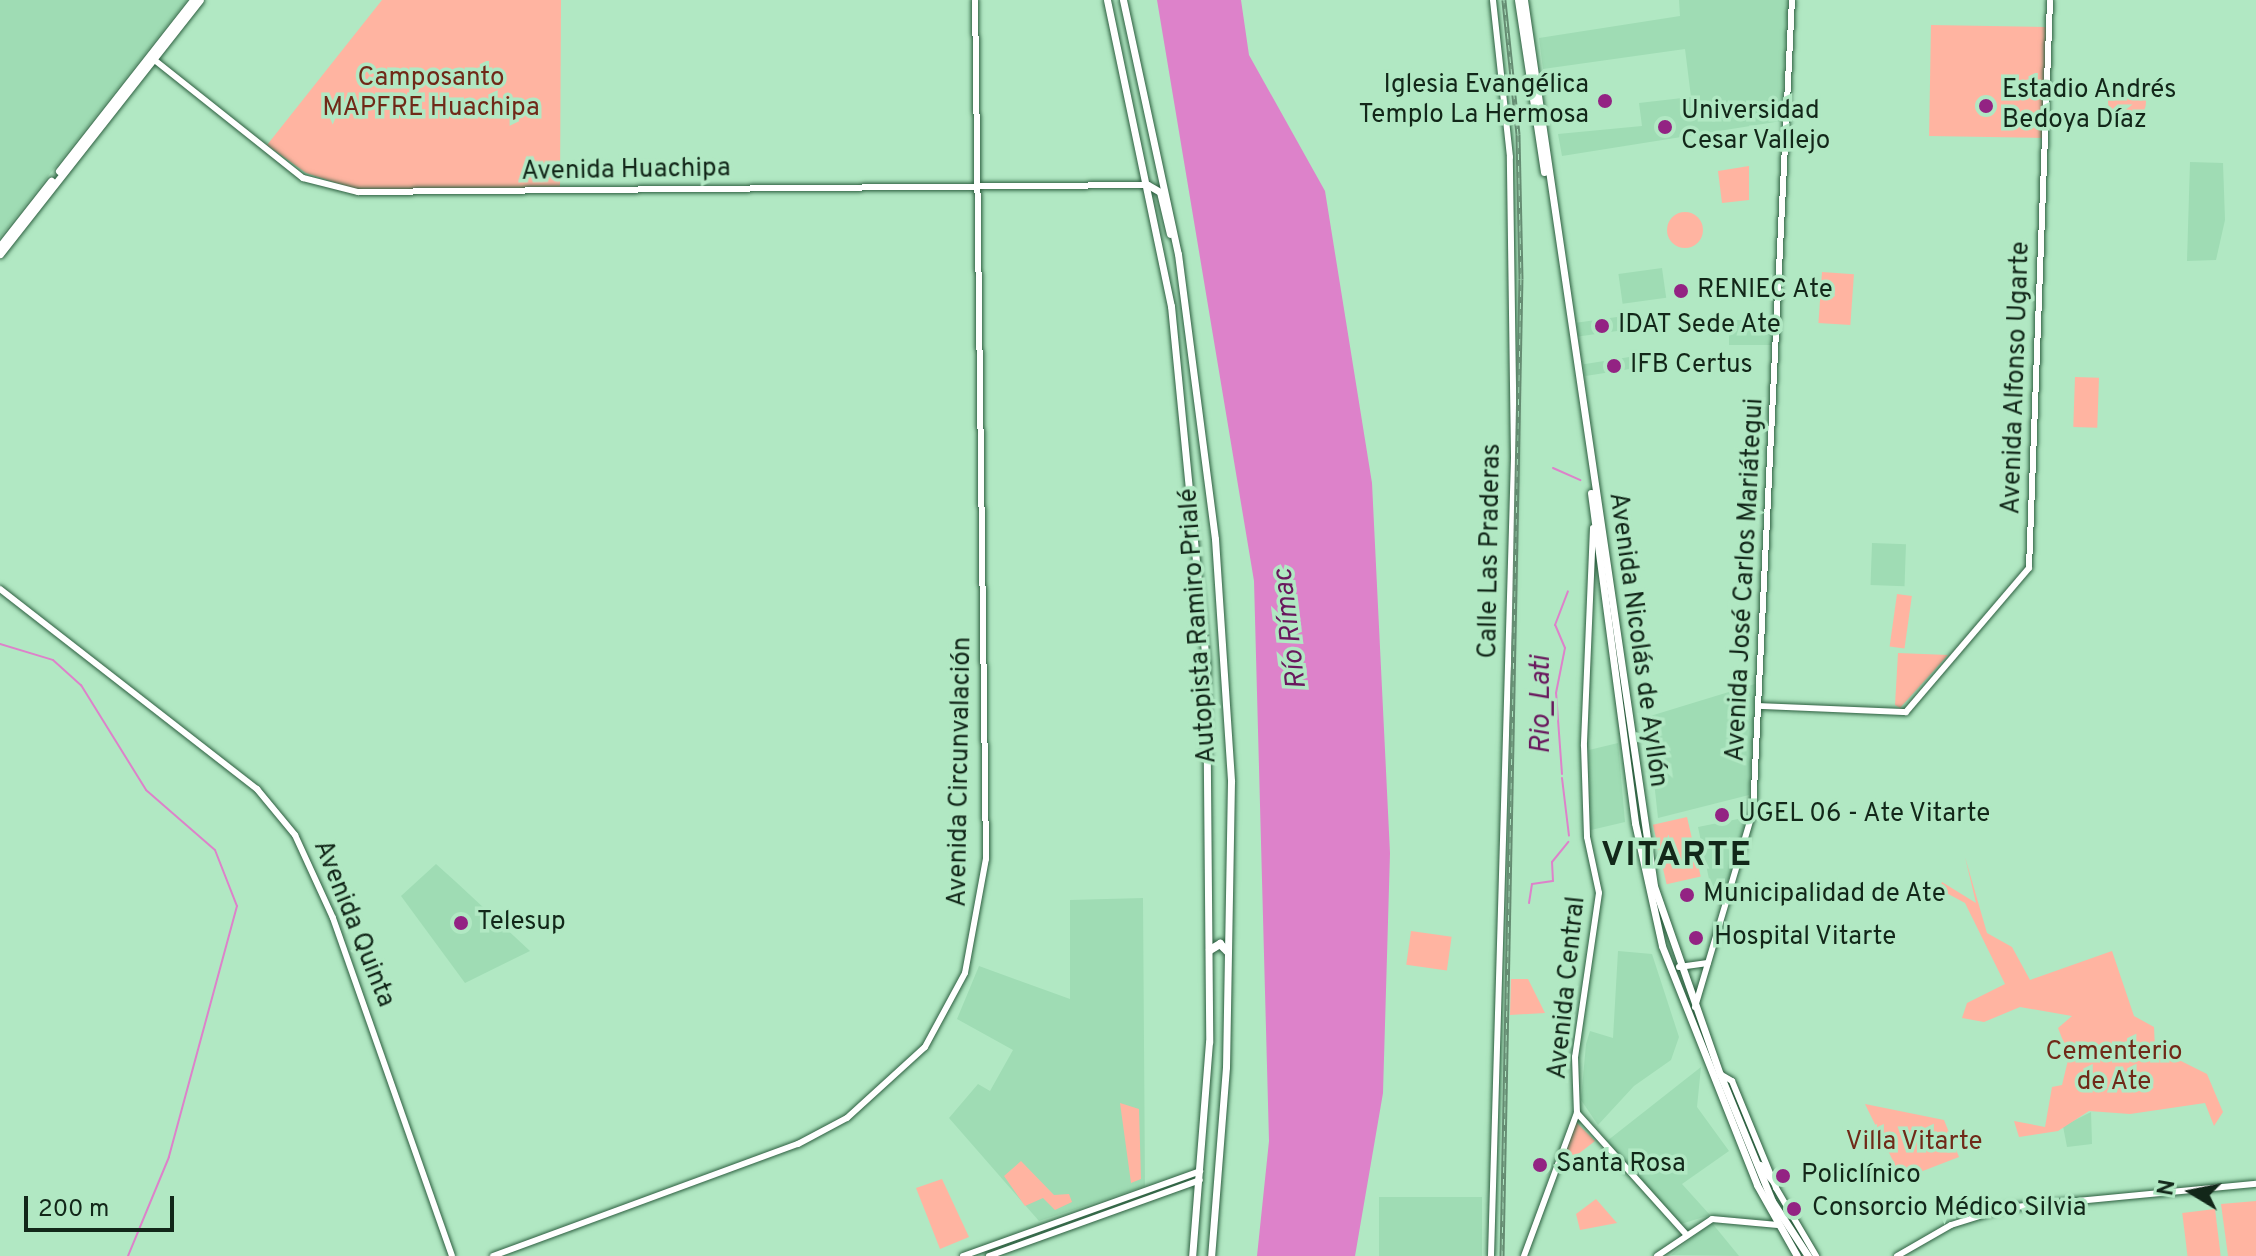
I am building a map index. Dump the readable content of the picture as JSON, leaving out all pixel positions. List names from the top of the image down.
{
  "streets": {
    "main road": ["Autopista Ramiro Prialé", "Avenida Nicolás de Ayllón"],
    "street": [
      "Avenida Huachipa",
      "Avenida Alfonso Ugarte",
      "Calle Las Praderas",
      "Avenida José Carlos Mariátegui",
      "Avenida Circunvalación",
      "Avenida Quinta",
      "Avenida Central"
    ]
  },
  "crossings": [
    ["Avenida Huachipa", "Autopista Ramiro Prialé"],
    ["Avenida Huachipa", "Avenida Circunvalación"],
    ["Avenida Alfonso Ugarte", "Avenida José Carlos Mariátegui"],
    ["Avenida José Carlos Mariátegui", "Avenida Nicolás de Ayllón"],
    ["Avenida Nicolás de Ayllón", "Avenida Central"]
  ],
  "districts": ["VITARTE"],
  "water": ["Río Rímac", "Rio_Lati"],
  "parks": ["Camposanto MAPFRE Huachipa", "Cementerio de Ate", "Villa Vitarte"],
  "places": [
    "Iglesia Evangélica Templo La Hermosa",
    "Estadio Andrés Bedoya Díaz",
    "Universidad Cesar Vallejo",
    "RENIEC Ate",
    "IDAT Sede Ate",
    "IFB Certus",
    "UGEL 06 - Ate Vitarte",
    "Municipalidad de Ate",
    "Telesup",
    "Hospital Vitarte",
    "Santa Rosa",
    "Policlínico",
    "Consorcio Médico Silvia"
  ],
  "scale_bar": "200 m",
  "north": "left"
}
